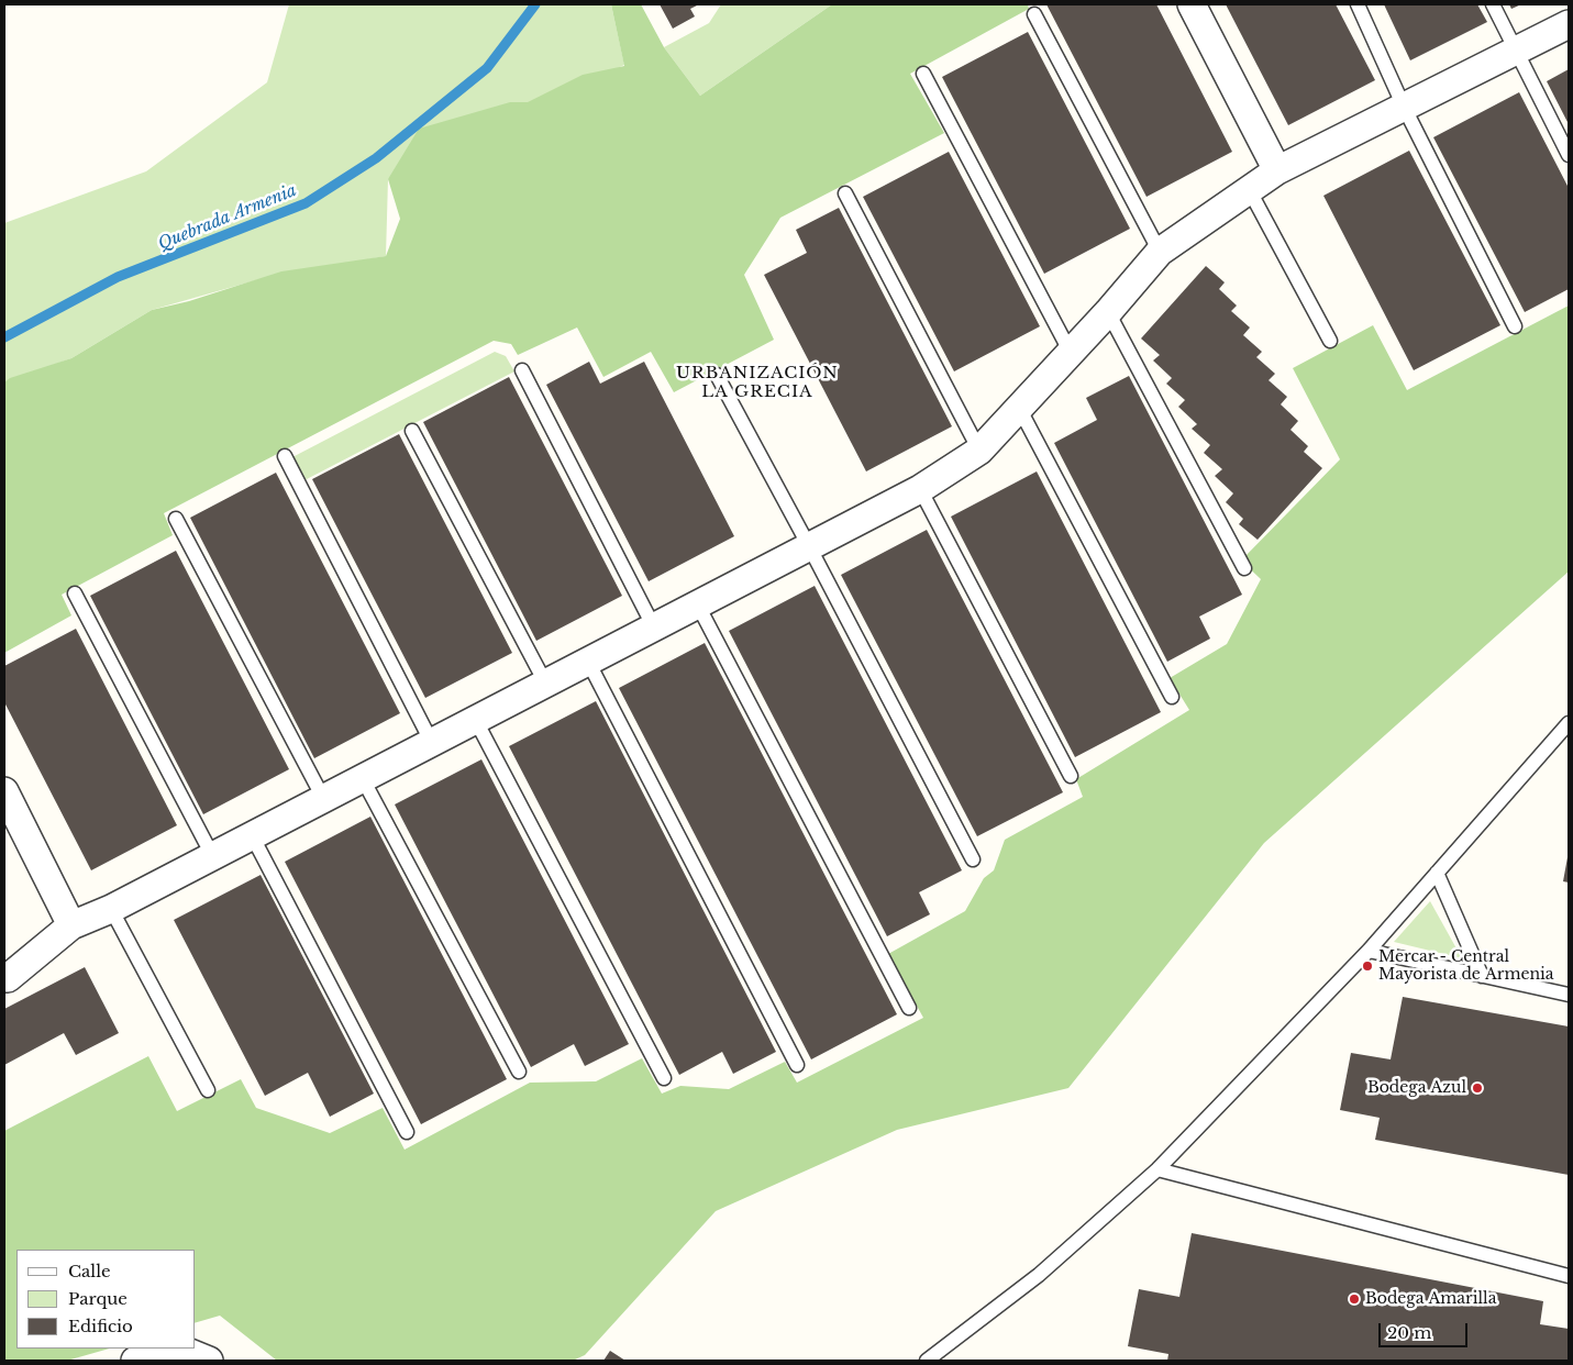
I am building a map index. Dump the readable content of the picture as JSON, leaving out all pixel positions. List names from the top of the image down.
{
  "districts": ["URBANIZACIÓN LA GRECIA"],
  "water": ["Quebrada Armenia"],
  "places": ["Mercar - Central Mayorista de Armenia", "Bodega Azul", "Bodega Amarilla"],
  "legend": ["Calle", "Parque", "Edificio"],
  "scale_bar": "20 m"
}
